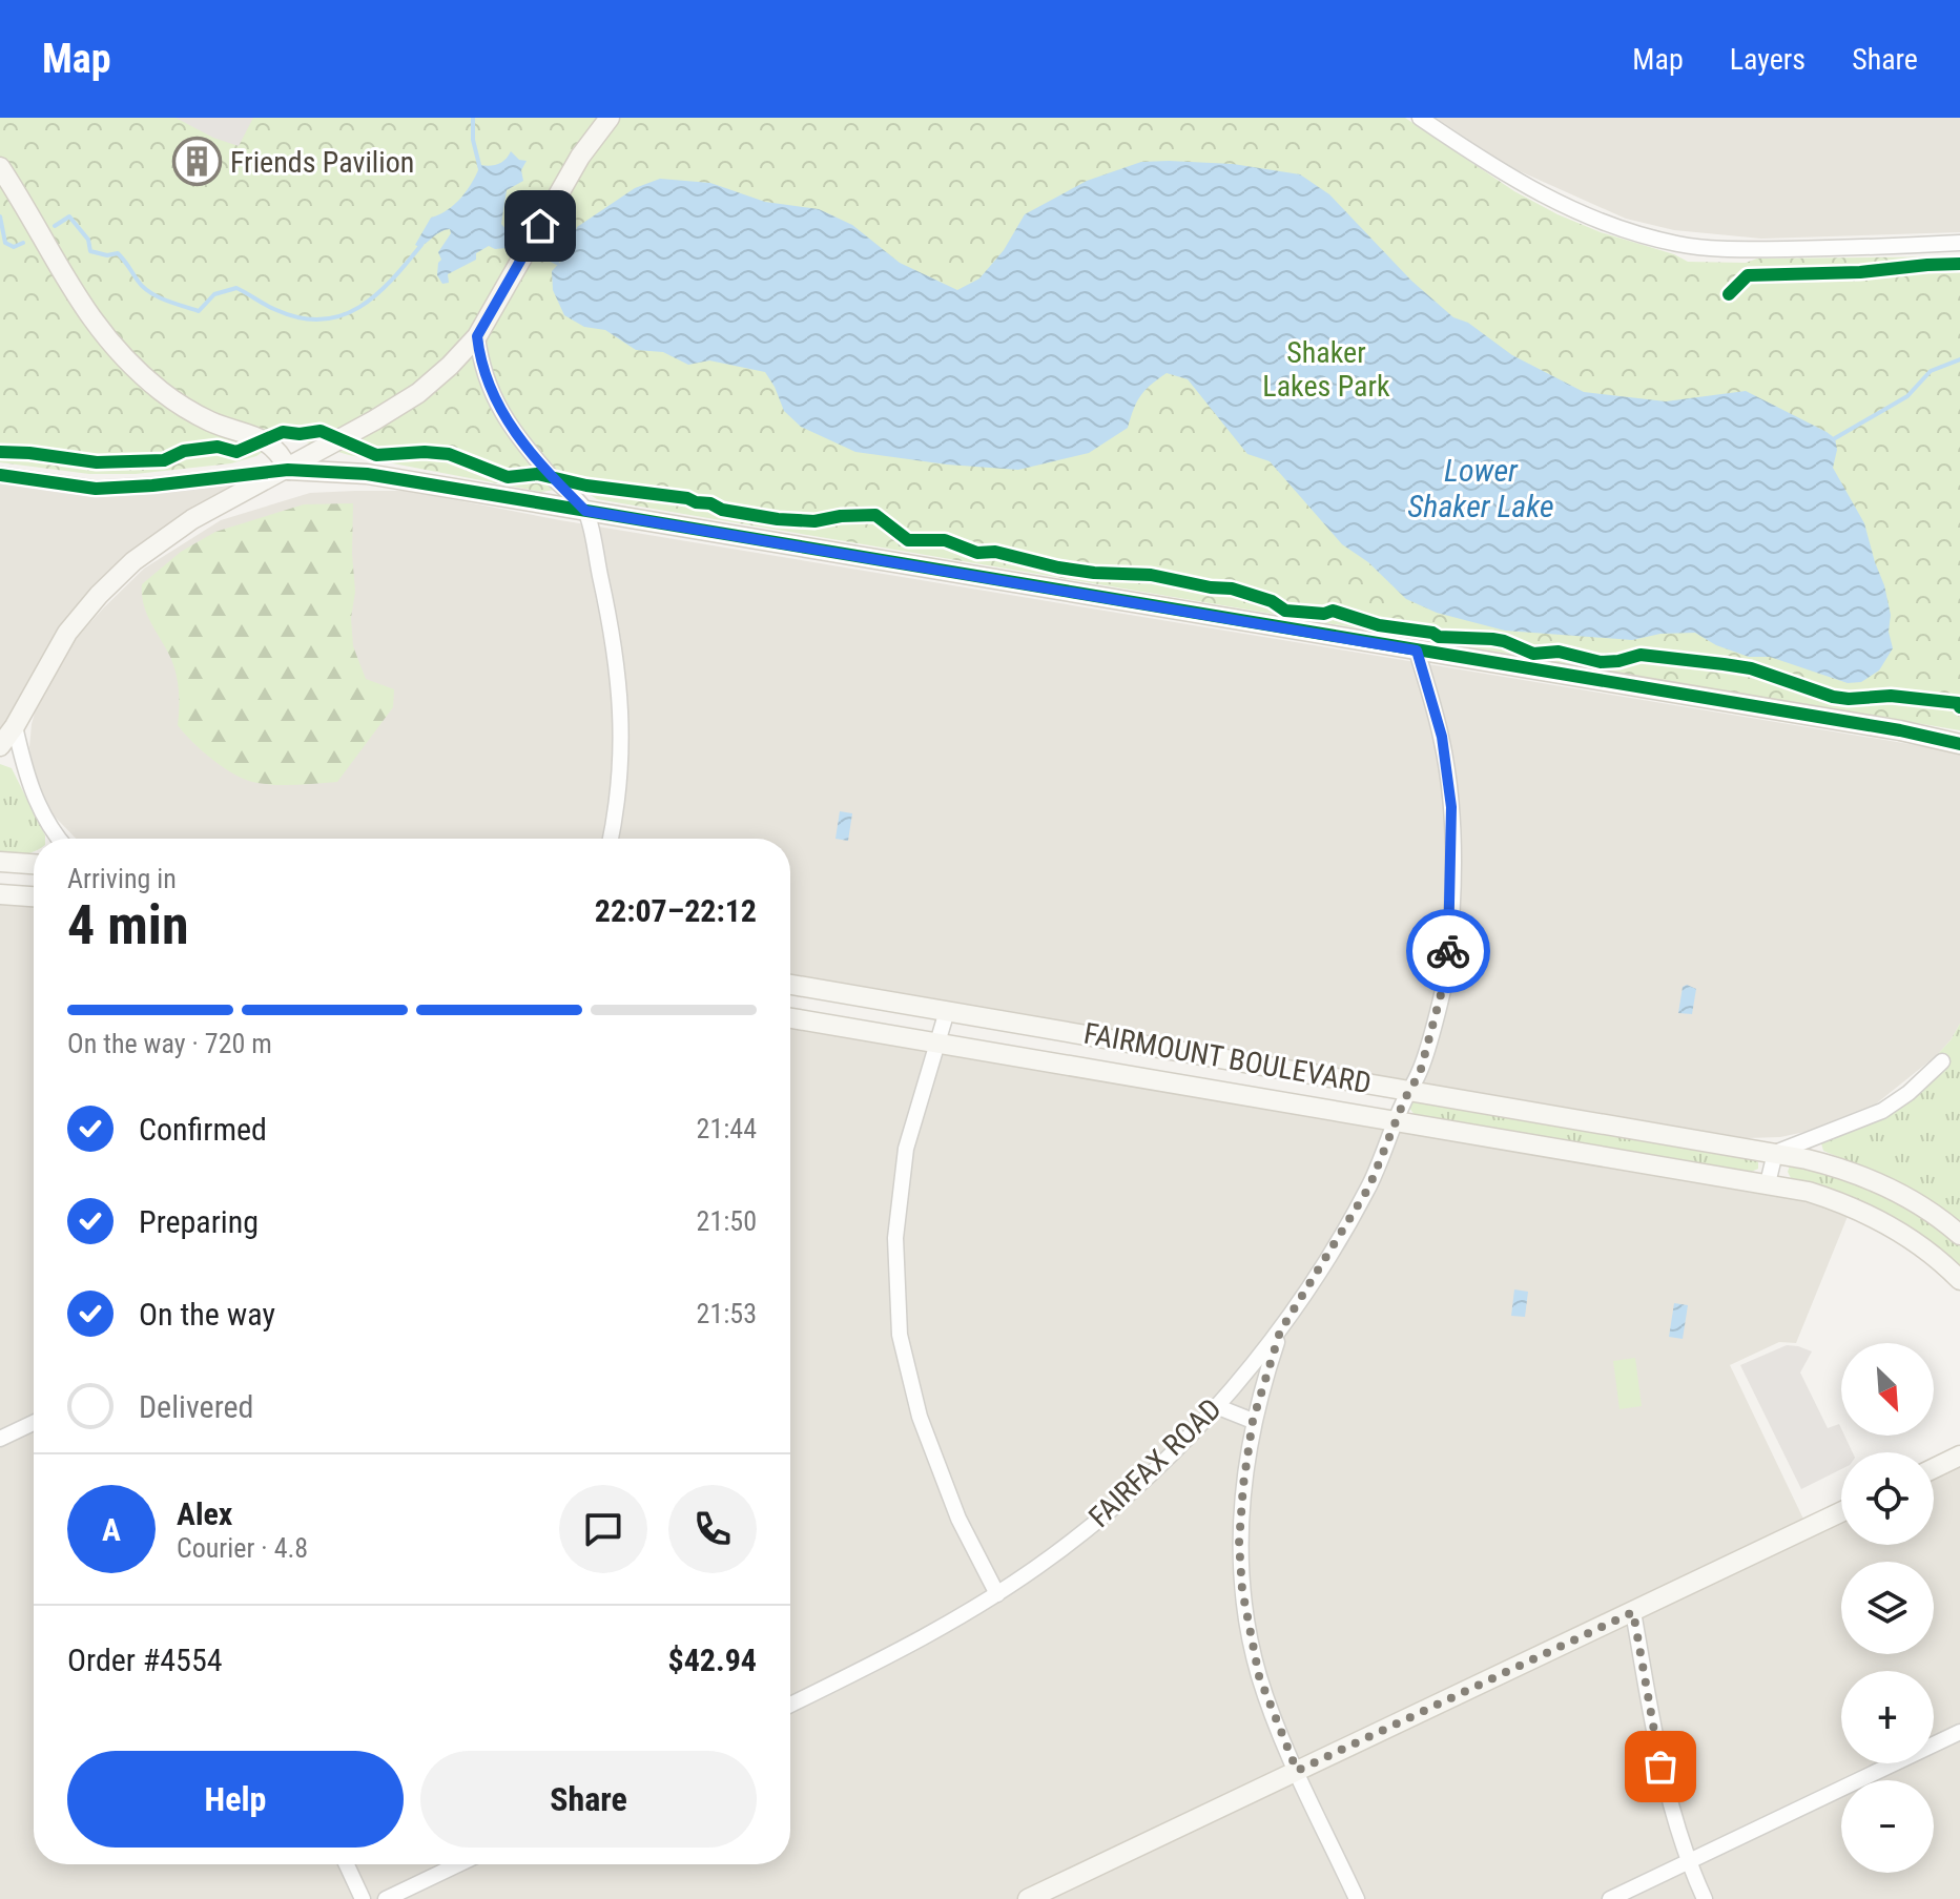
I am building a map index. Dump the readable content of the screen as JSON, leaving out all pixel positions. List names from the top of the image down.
{
  "streets": {
    "main road": ["FAIRMOUNT BOULEVARD"],
    "street": ["FAIRFAX ROAD"]
  },
  "crossings": [
    ["FAIRMOUNT BOULEVARD", "FAIRFAX ROAD"]
  ],
  "water": ["Lower Shaker Lake"],
  "parks": ["Shaker Lakes Park"],
  "places": {
    "building": ["Friends Pavilion"]
  },
  "north": "bottom right",
  "page": {
    "header": "Map",
    "nav": ["Map", "Layers", "Share"],
    "heading": ["4 min", "Arriving in", "22:07–22:12"],
    "panel": [
      "Alex",
      "Courier · 4.8",
      "Order #4554",
      "$42.94"
    ],
    "bar": "On the way · 720 m",
    "list": [
      ["Confirmed", "21:44"],
      ["Preparing", "21:50"],
      ["On the way", "21:53"],
      "Delivered"
    ],
    "map_buttons": ["+", "−"],
    "round": "A",
    "buttons": ["Help", "Share"]
  }
}
